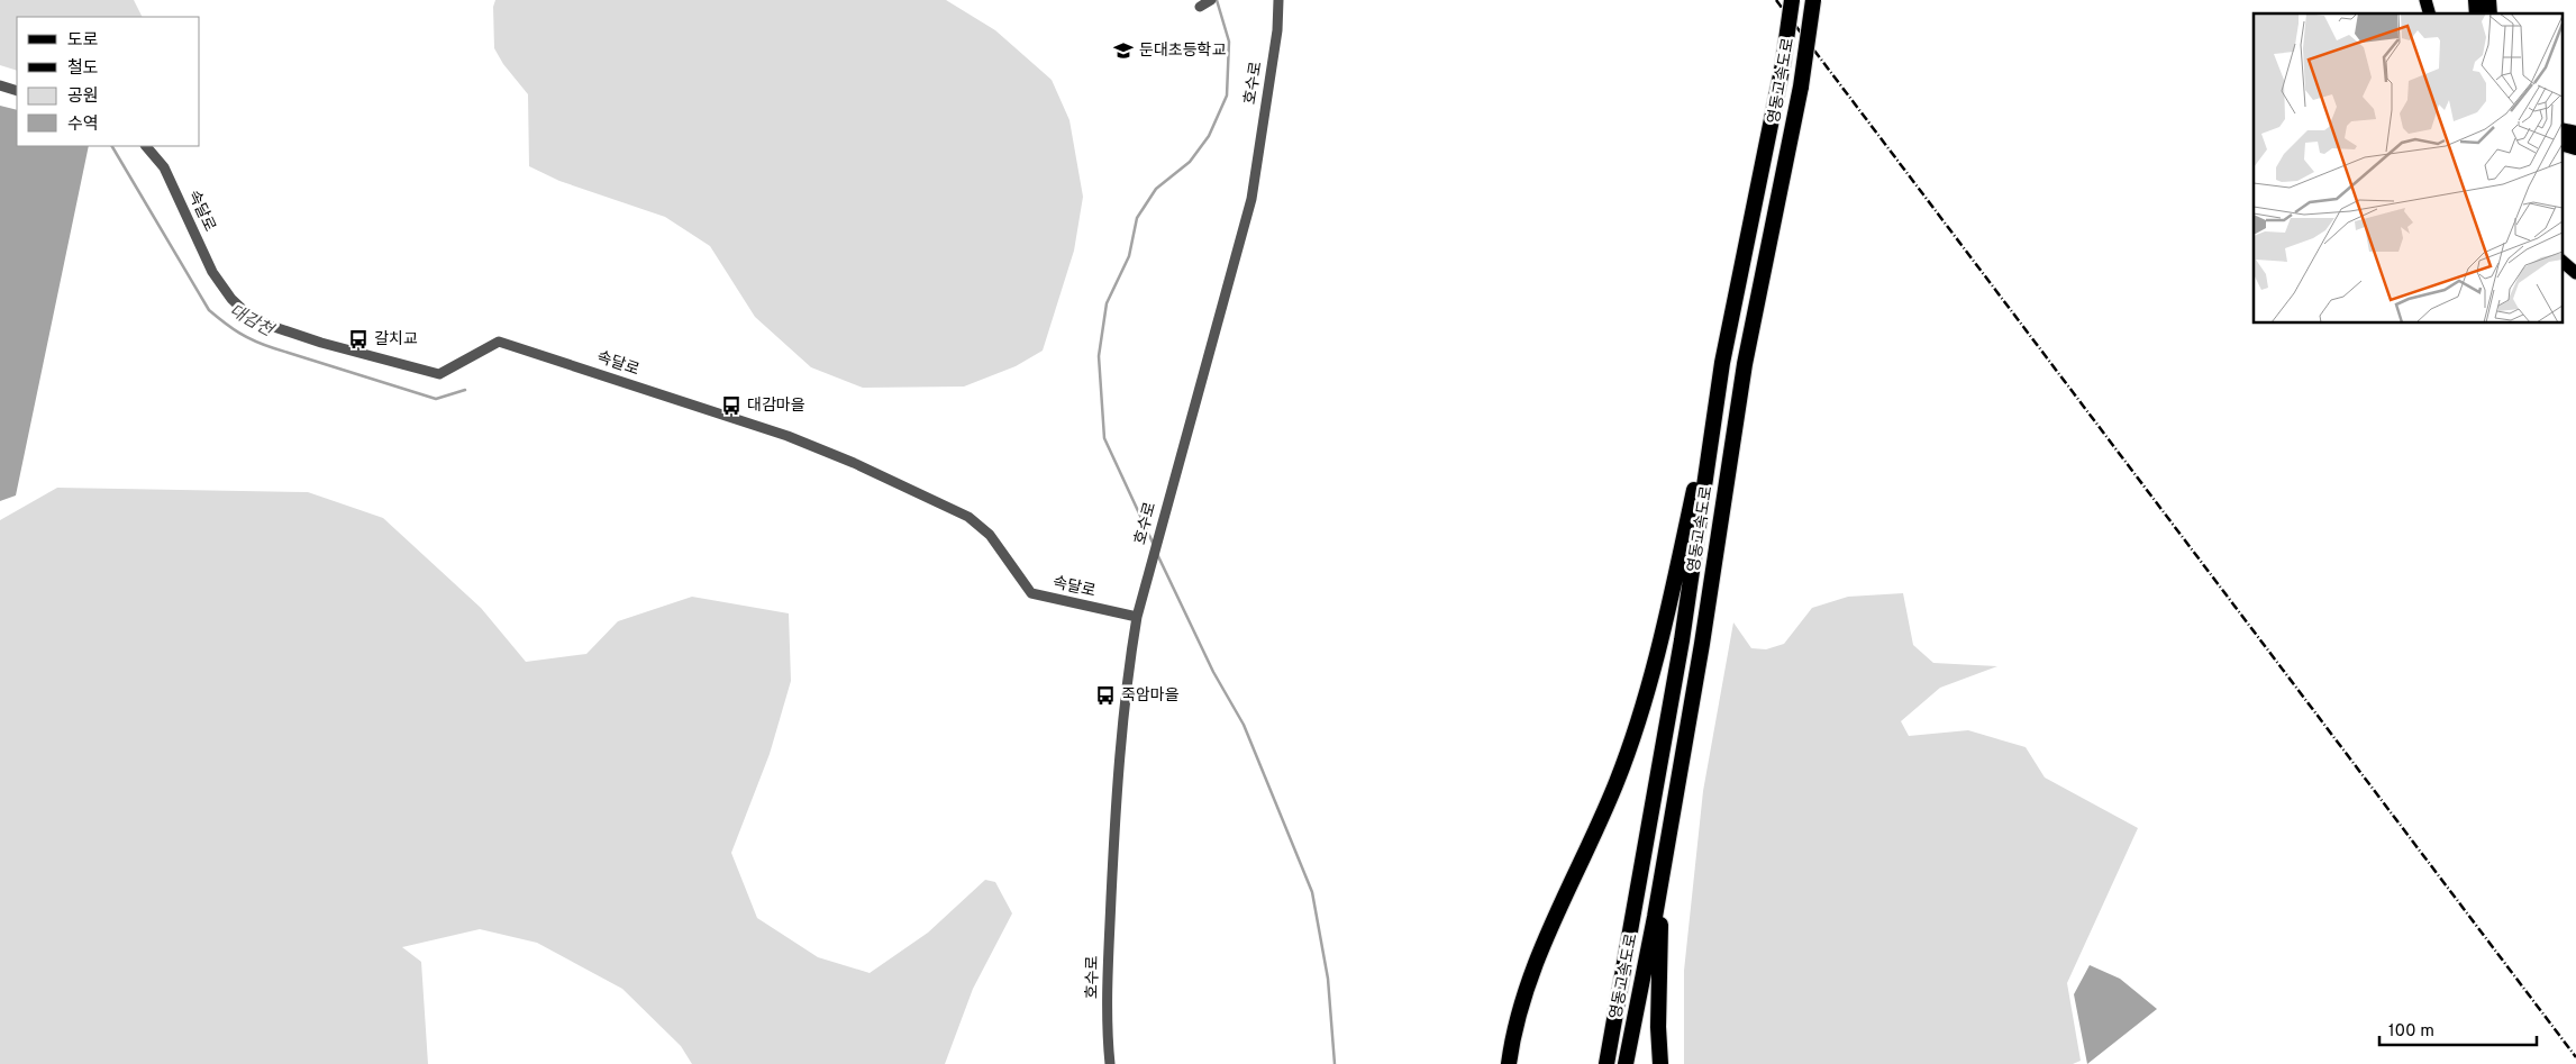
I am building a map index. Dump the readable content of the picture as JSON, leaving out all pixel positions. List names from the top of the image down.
{
  "streets": {
    "highway": ["영동고속도로"],
    "street": ["호수로", "속달로"]
  },
  "crossings": [
    ["호수로", "속달로"]
  ],
  "water": ["대감천"],
  "places": {
    "school or university": ["둔대초등학교"],
    "bus stop": ["갈치교", "대감마을", "죽암마을"]
  },
  "legend": [
    "도로",
    "철도",
    "공원",
    "수역"
  ],
  "scale_bar": "100 m"
}
